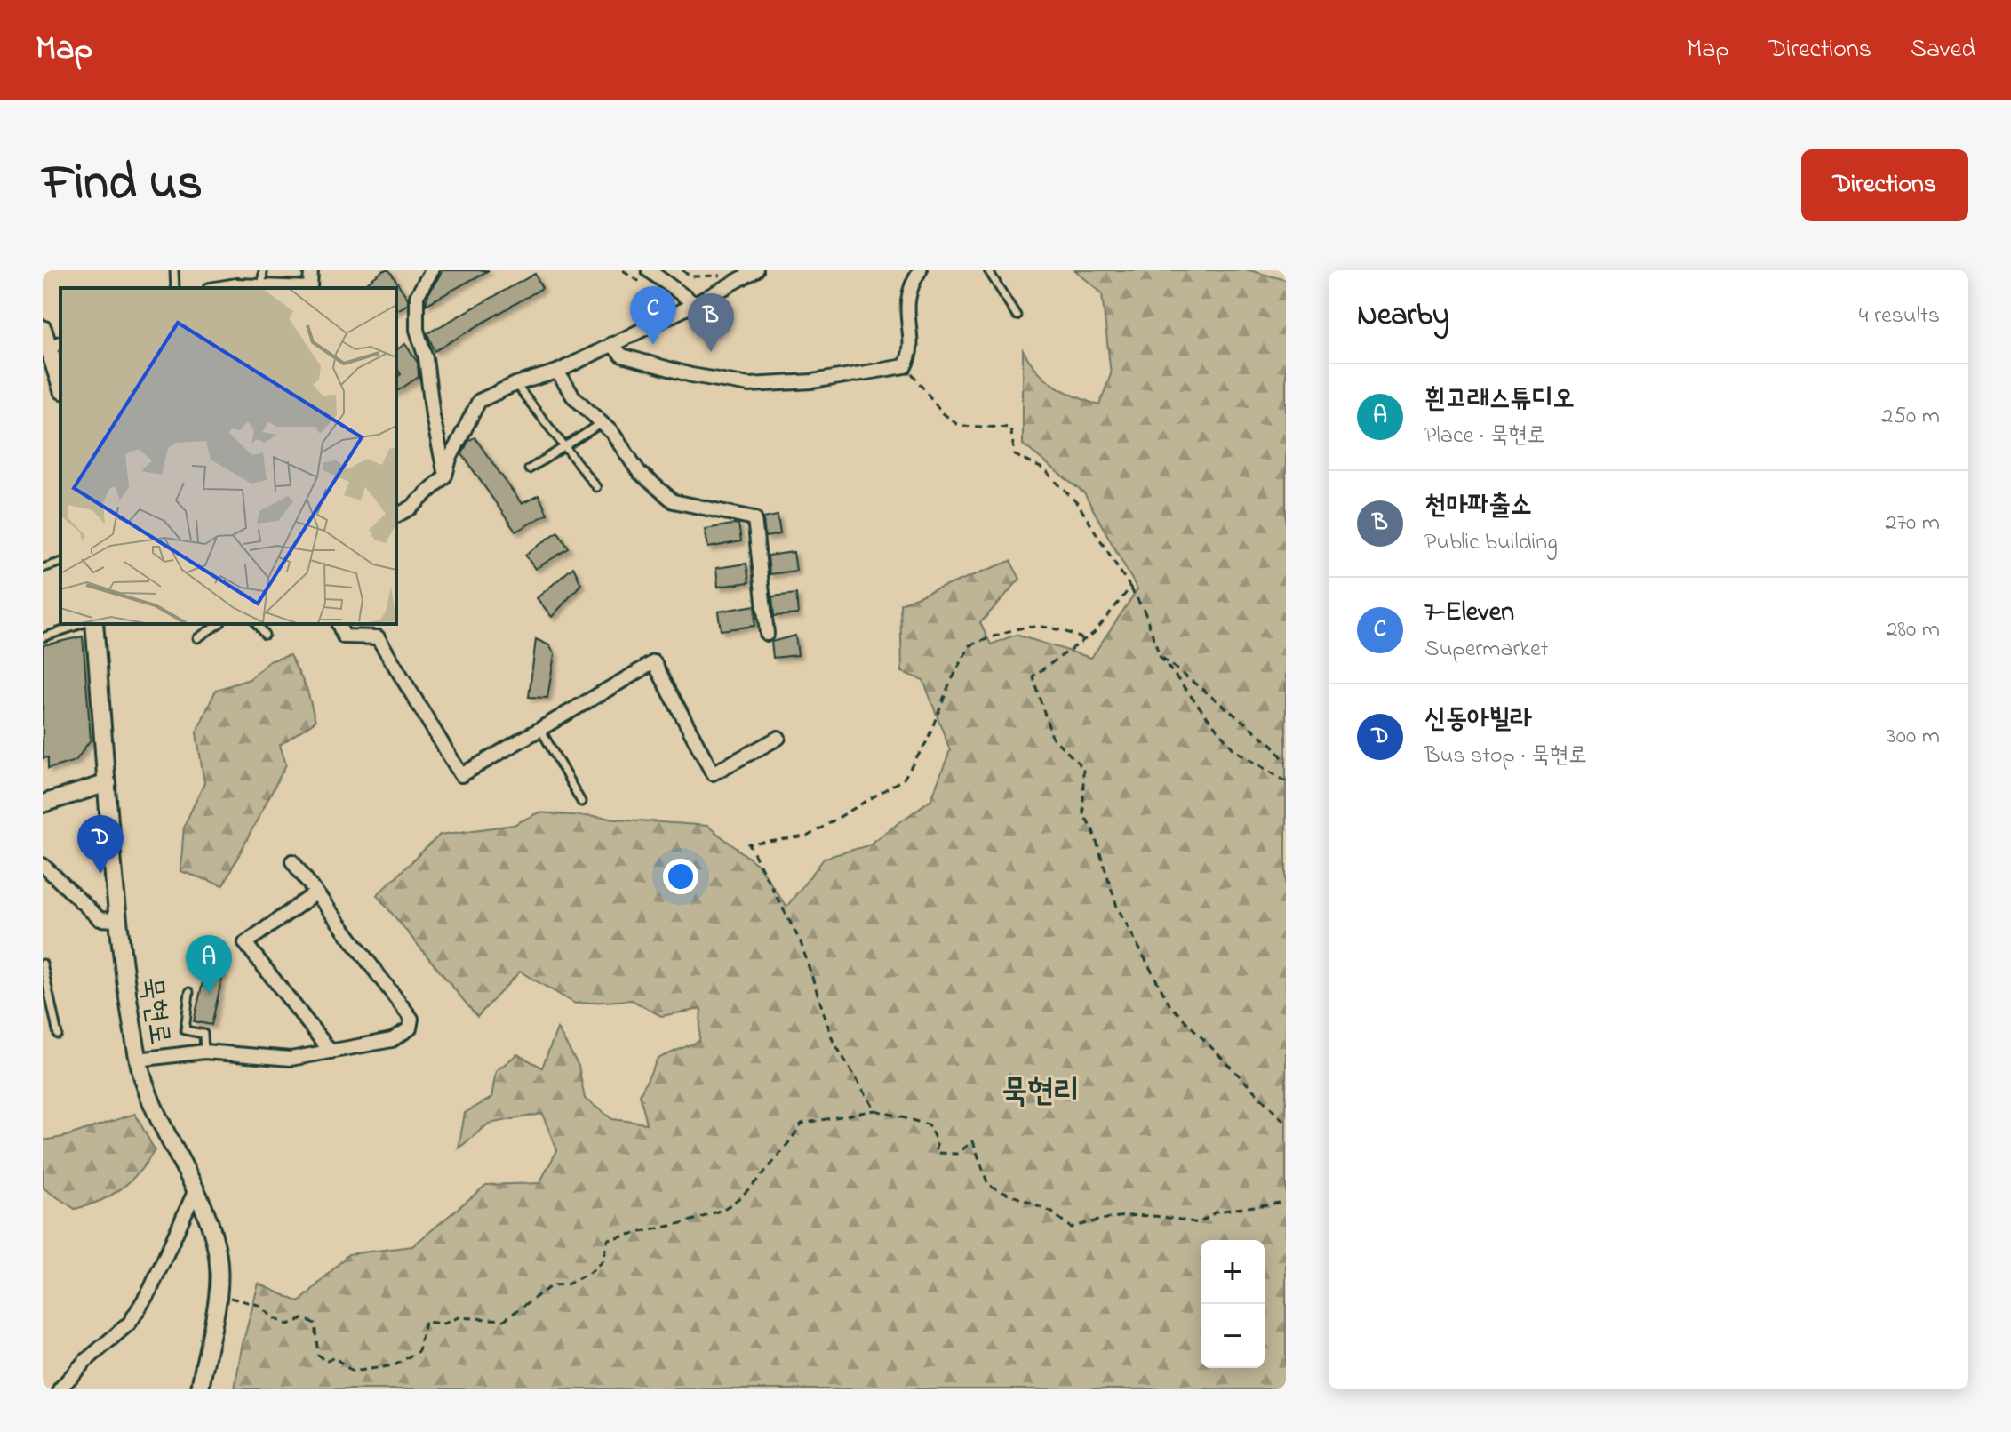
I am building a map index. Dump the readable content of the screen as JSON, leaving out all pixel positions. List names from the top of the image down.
{
  "streets": {
    "street": ["묵현로"]
  },
  "districts": ["묵현리"],
  "page": {
    "header": "Map",
    "nav": ["Map", "Directions", "Saved"],
    "title": "Find us",
    "buttons": "Directions",
    "heading": ["Nearby", "4 results"],
    "pins": [
      "C",
      "B",
      "D",
      "A"
    ],
    "list": [
      {
        "mark": "A",
        "name": "흰고래스튜디오",
        "note": "Place · 묵현로",
        "value": "250 m"
      },
      {
        "mark": "B",
        "name": "천마파출소",
        "note": "Public building",
        "value": "270 m"
      },
      {
        "mark": "C",
        "name": "7-Eleven",
        "note": "Supermarket",
        "value": "280 m"
      },
      {
        "mark": "D",
        "name": "신동아빌라",
        "note": "Bus stop · 묵현로",
        "value": "300 m"
      }
    ],
    "map_buttons": ["+", "−"]
  }
}
